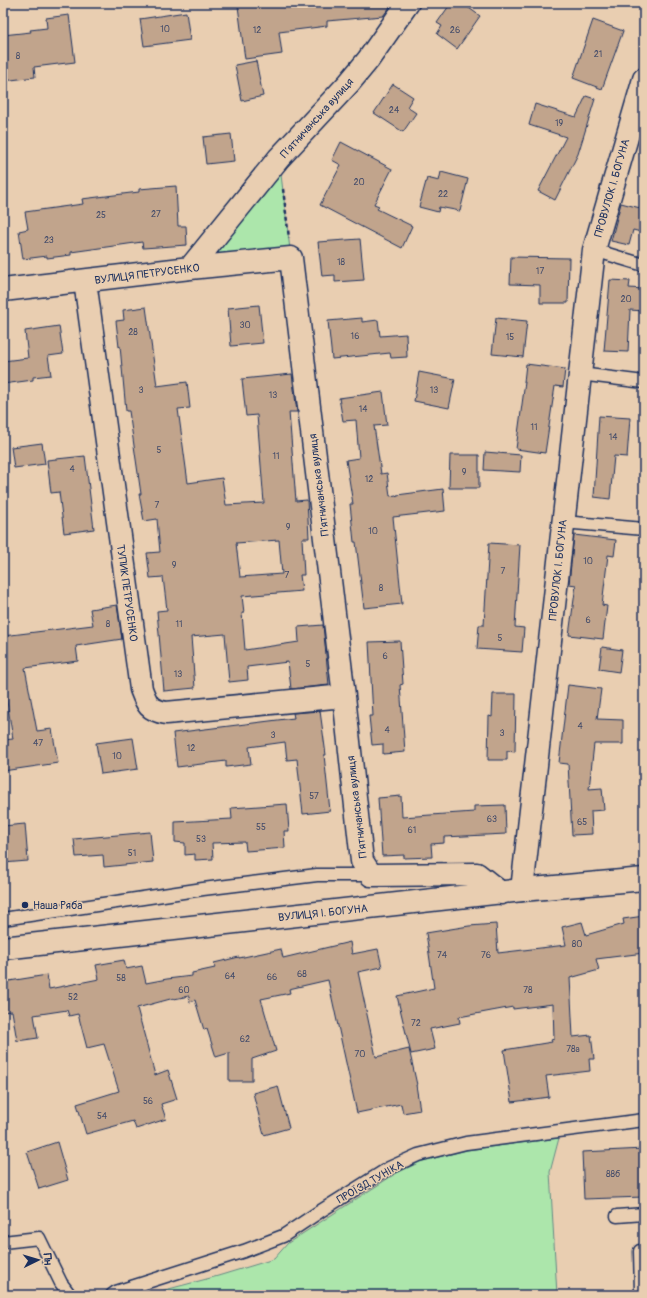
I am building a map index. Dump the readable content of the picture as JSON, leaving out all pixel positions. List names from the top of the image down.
{
  "streets": {
    "street": [
      "Пʼятничанська вулиця",
      "ПРОВУЛОК І. БОГУНА",
      "ВУЛИЦЯ ПЕТРУСЕНКО",
      "ТУПИК ПЕТРУСЕНКО",
      "ВУЛИЦЯ І. БОГУНА"
    ],
    "lane": ["ПРОЇЗД ТУНІКА"]
  },
  "crossings": [
    ["Пʼятничанська вулиця", "ВУЛИЦЯ ПЕТРУСЕНКО"],
    ["Пʼятничанська вулиця", "ТУПИК ПЕТРУСЕНКО"],
    ["ПРОВУЛОК І. БОГУНА", "ВУЛИЦЯ І. БОГУНА"],
    ["ВУЛИЦЯ ПЕТРУСЕНКО", "ТУПИК ПЕТРУСЕНКО"]
  ],
  "places": ["Наша Ряба"],
  "house_numbers": [
    "10",
    "12",
    "26",
    "21",
    "8",
    "24",
    "19",
    "20",
    "22",
    "27",
    "25",
    "23",
    "18",
    "17",
    "20",
    "30",
    "28",
    "16",
    "15",
    "3",
    "13",
    "13",
    "14",
    "11",
    "14",
    "5",
    "11",
    "4",
    "9",
    "12",
    "7",
    "9",
    "10",
    "10",
    "9",
    "7",
    "7",
    "8",
    "6",
    "8",
    "11",
    "5",
    "6",
    "5",
    "13",
    "4",
    "4",
    "3",
    "3",
    "47",
    "12",
    "10",
    "57",
    "63",
    "65",
    "55",
    "61",
    "53",
    "51",
    "80",
    "74",
    "76",
    "68",
    "64",
    "66",
    "58",
    "60",
    "78",
    "52",
    "72",
    "62",
    "78а",
    "70",
    "56",
    "54",
    "88б"
  ],
  "north": "right"
}
